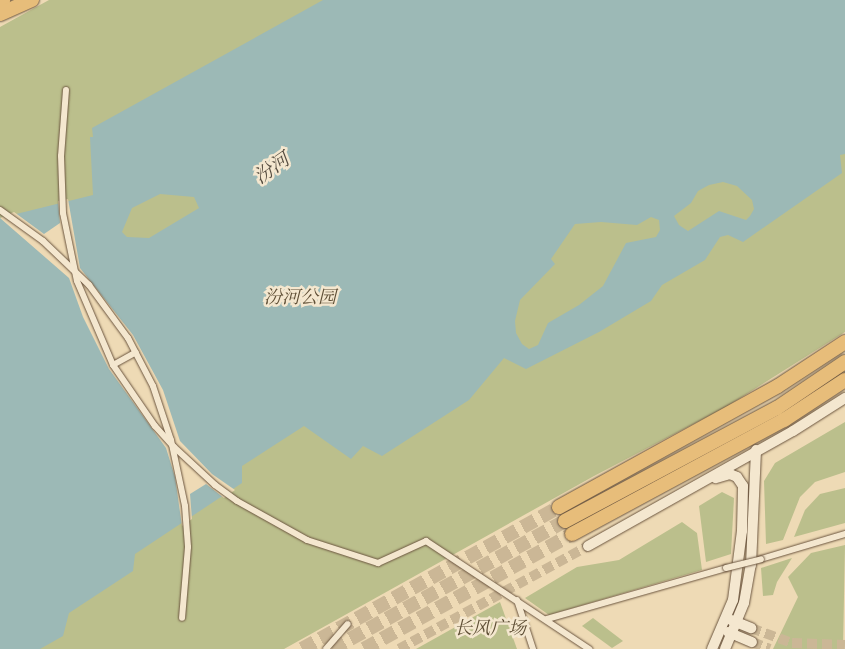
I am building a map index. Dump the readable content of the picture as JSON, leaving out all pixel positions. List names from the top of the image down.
{
  "water": ["汾河"],
  "parks": ["汾河公园", "长风广场"]
}
